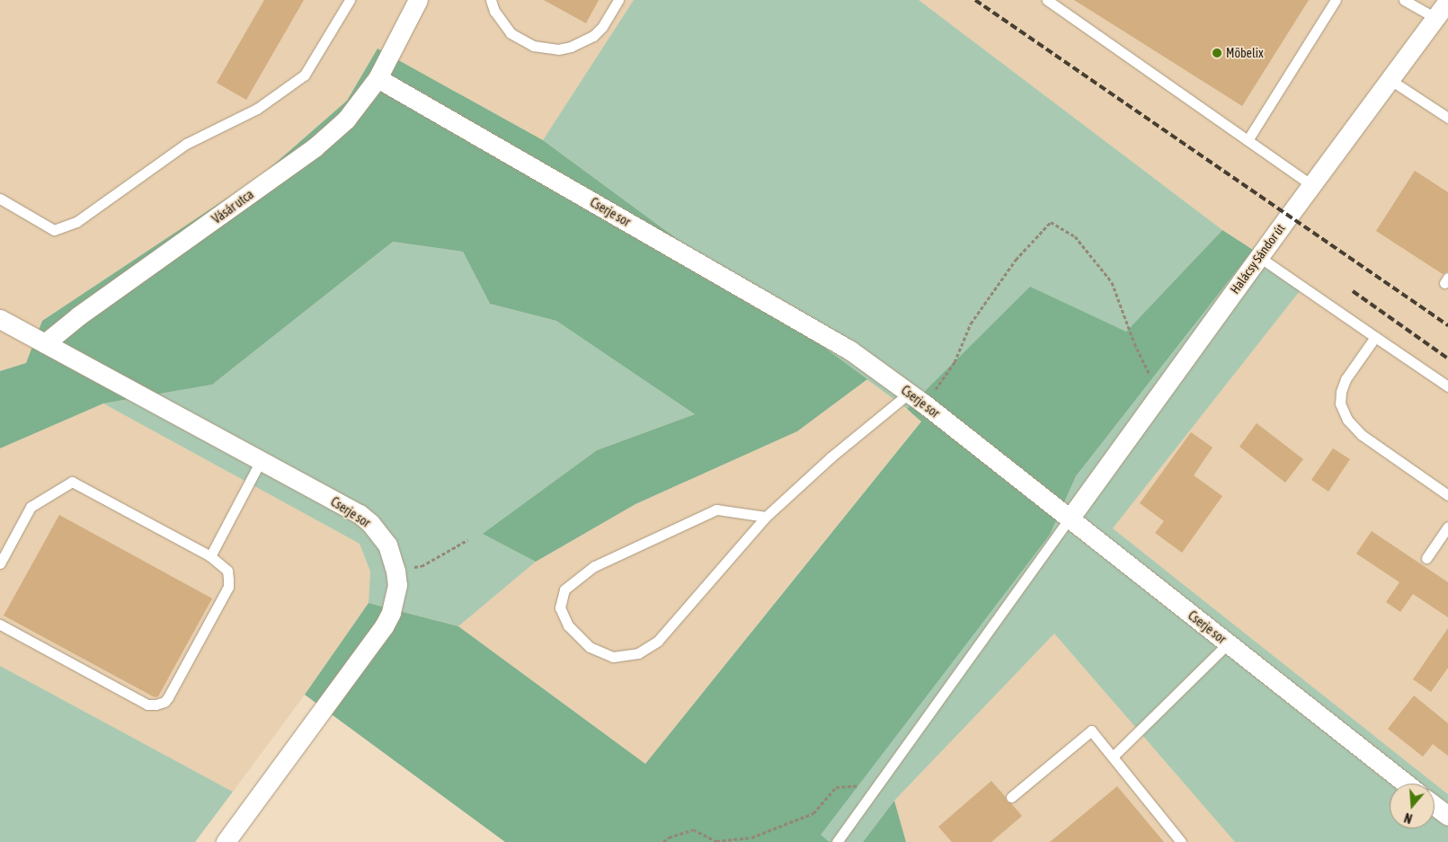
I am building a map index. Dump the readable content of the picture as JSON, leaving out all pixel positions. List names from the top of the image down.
{
  "streets": {
    "street": ["Vásár utca", "Cserje sor", "Halácsy Sándor út"]
  },
  "crossings": [
    ["Vásár utca", "Cserje sor"],
    ["Cserje sor", "Halácsy Sándor út"]
  ],
  "places": ["Möbelix"],
  "north": "bottom"
}
